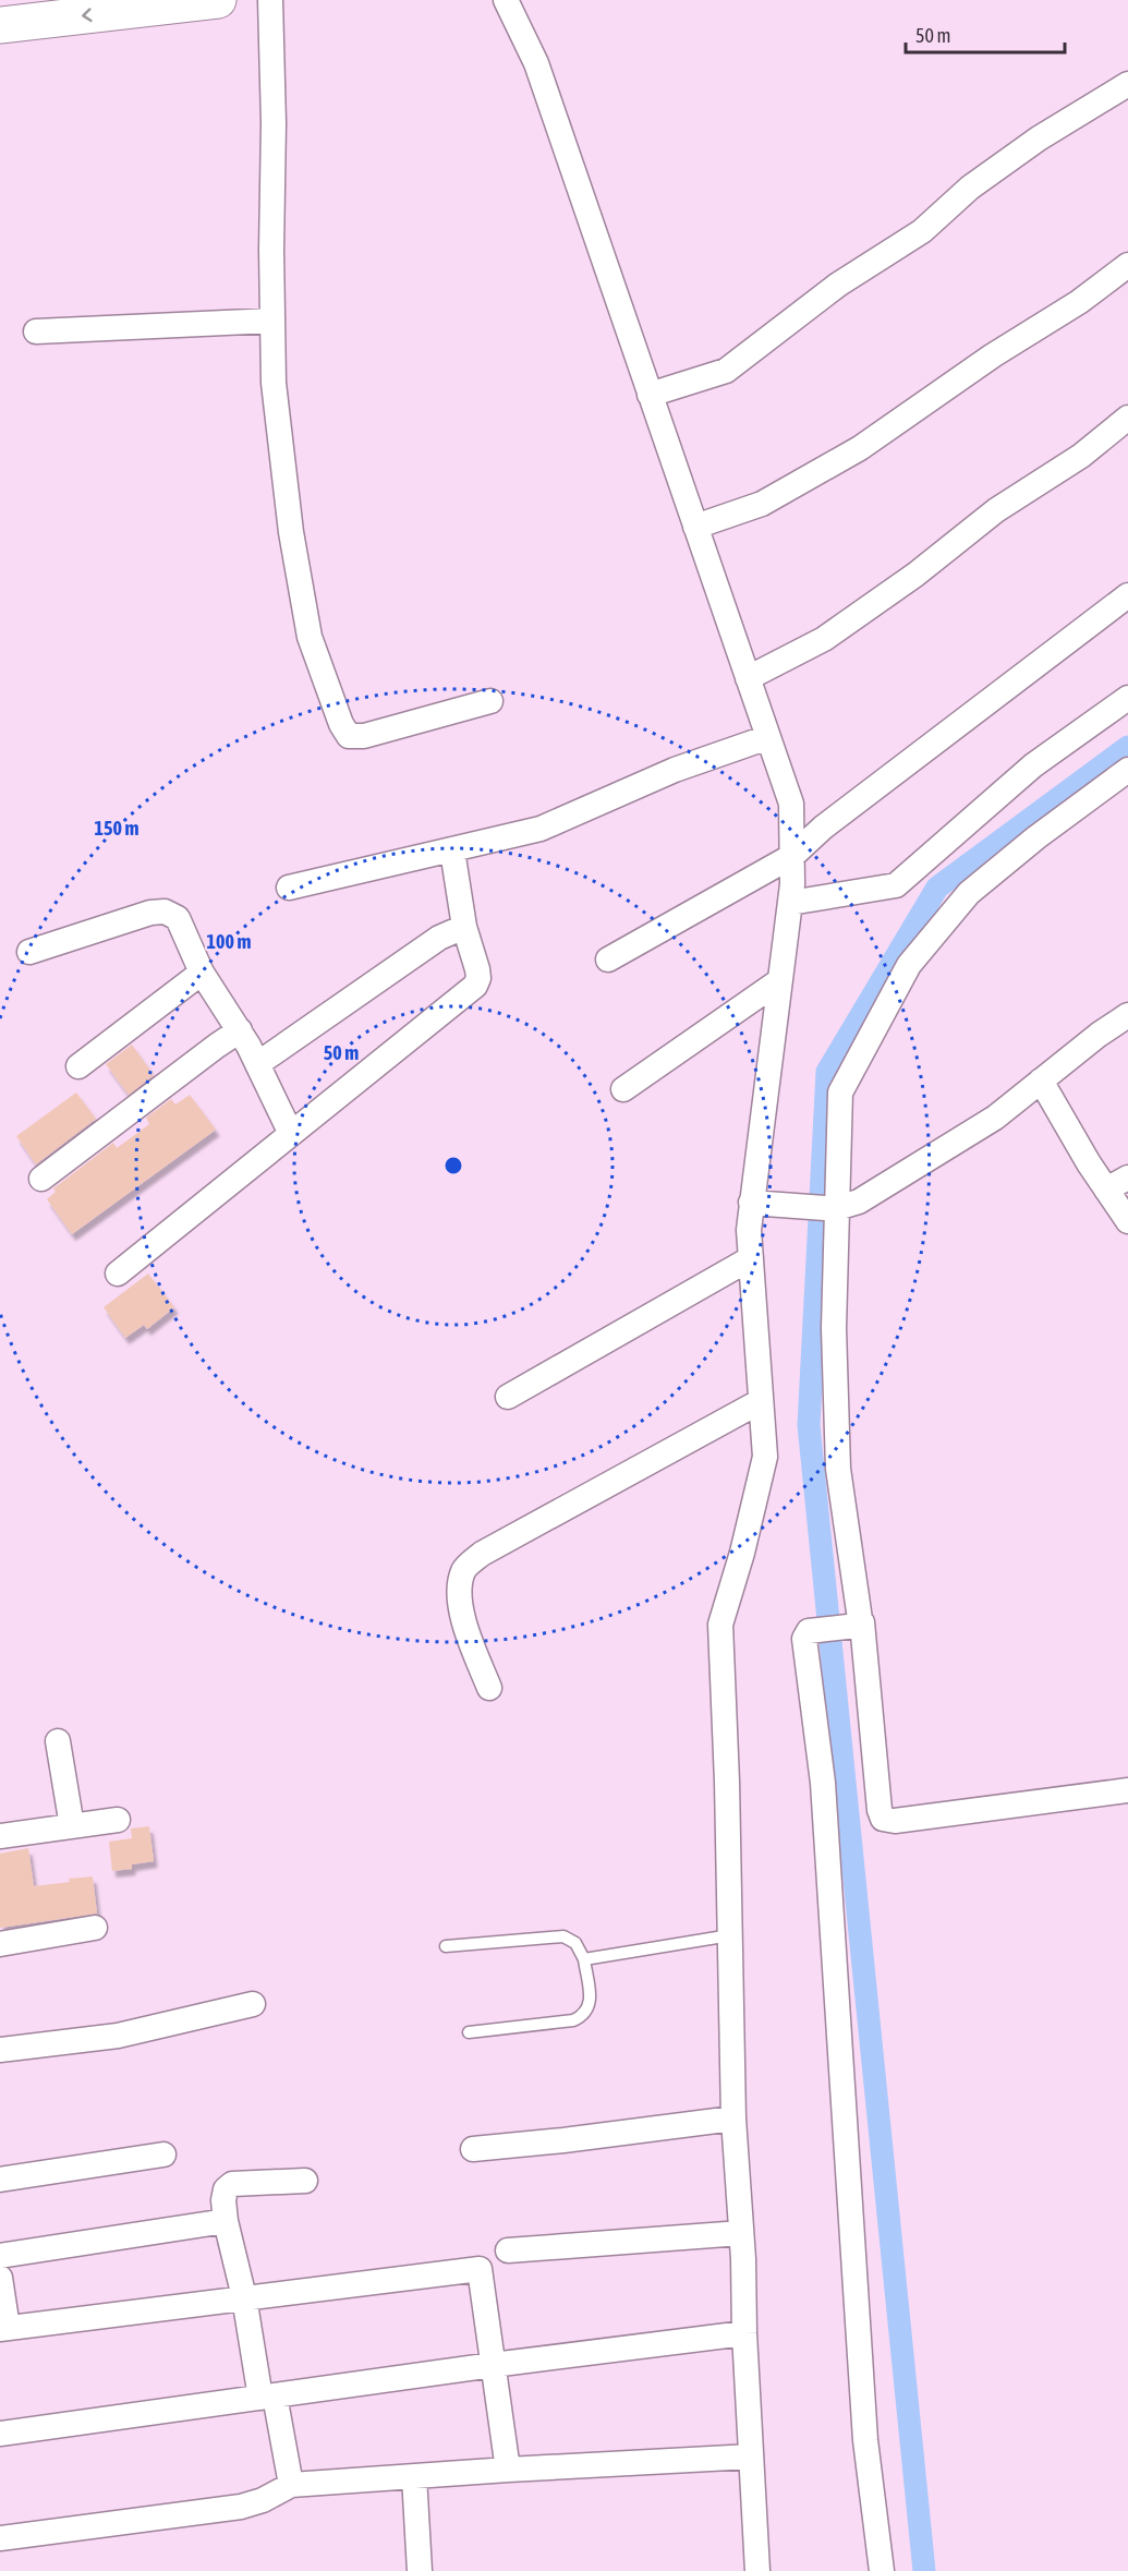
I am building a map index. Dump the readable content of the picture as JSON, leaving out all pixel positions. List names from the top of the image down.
{
  "scale_bar": "50 m",
  "rings": ["150 m", "100 m", "50 m"]
}
